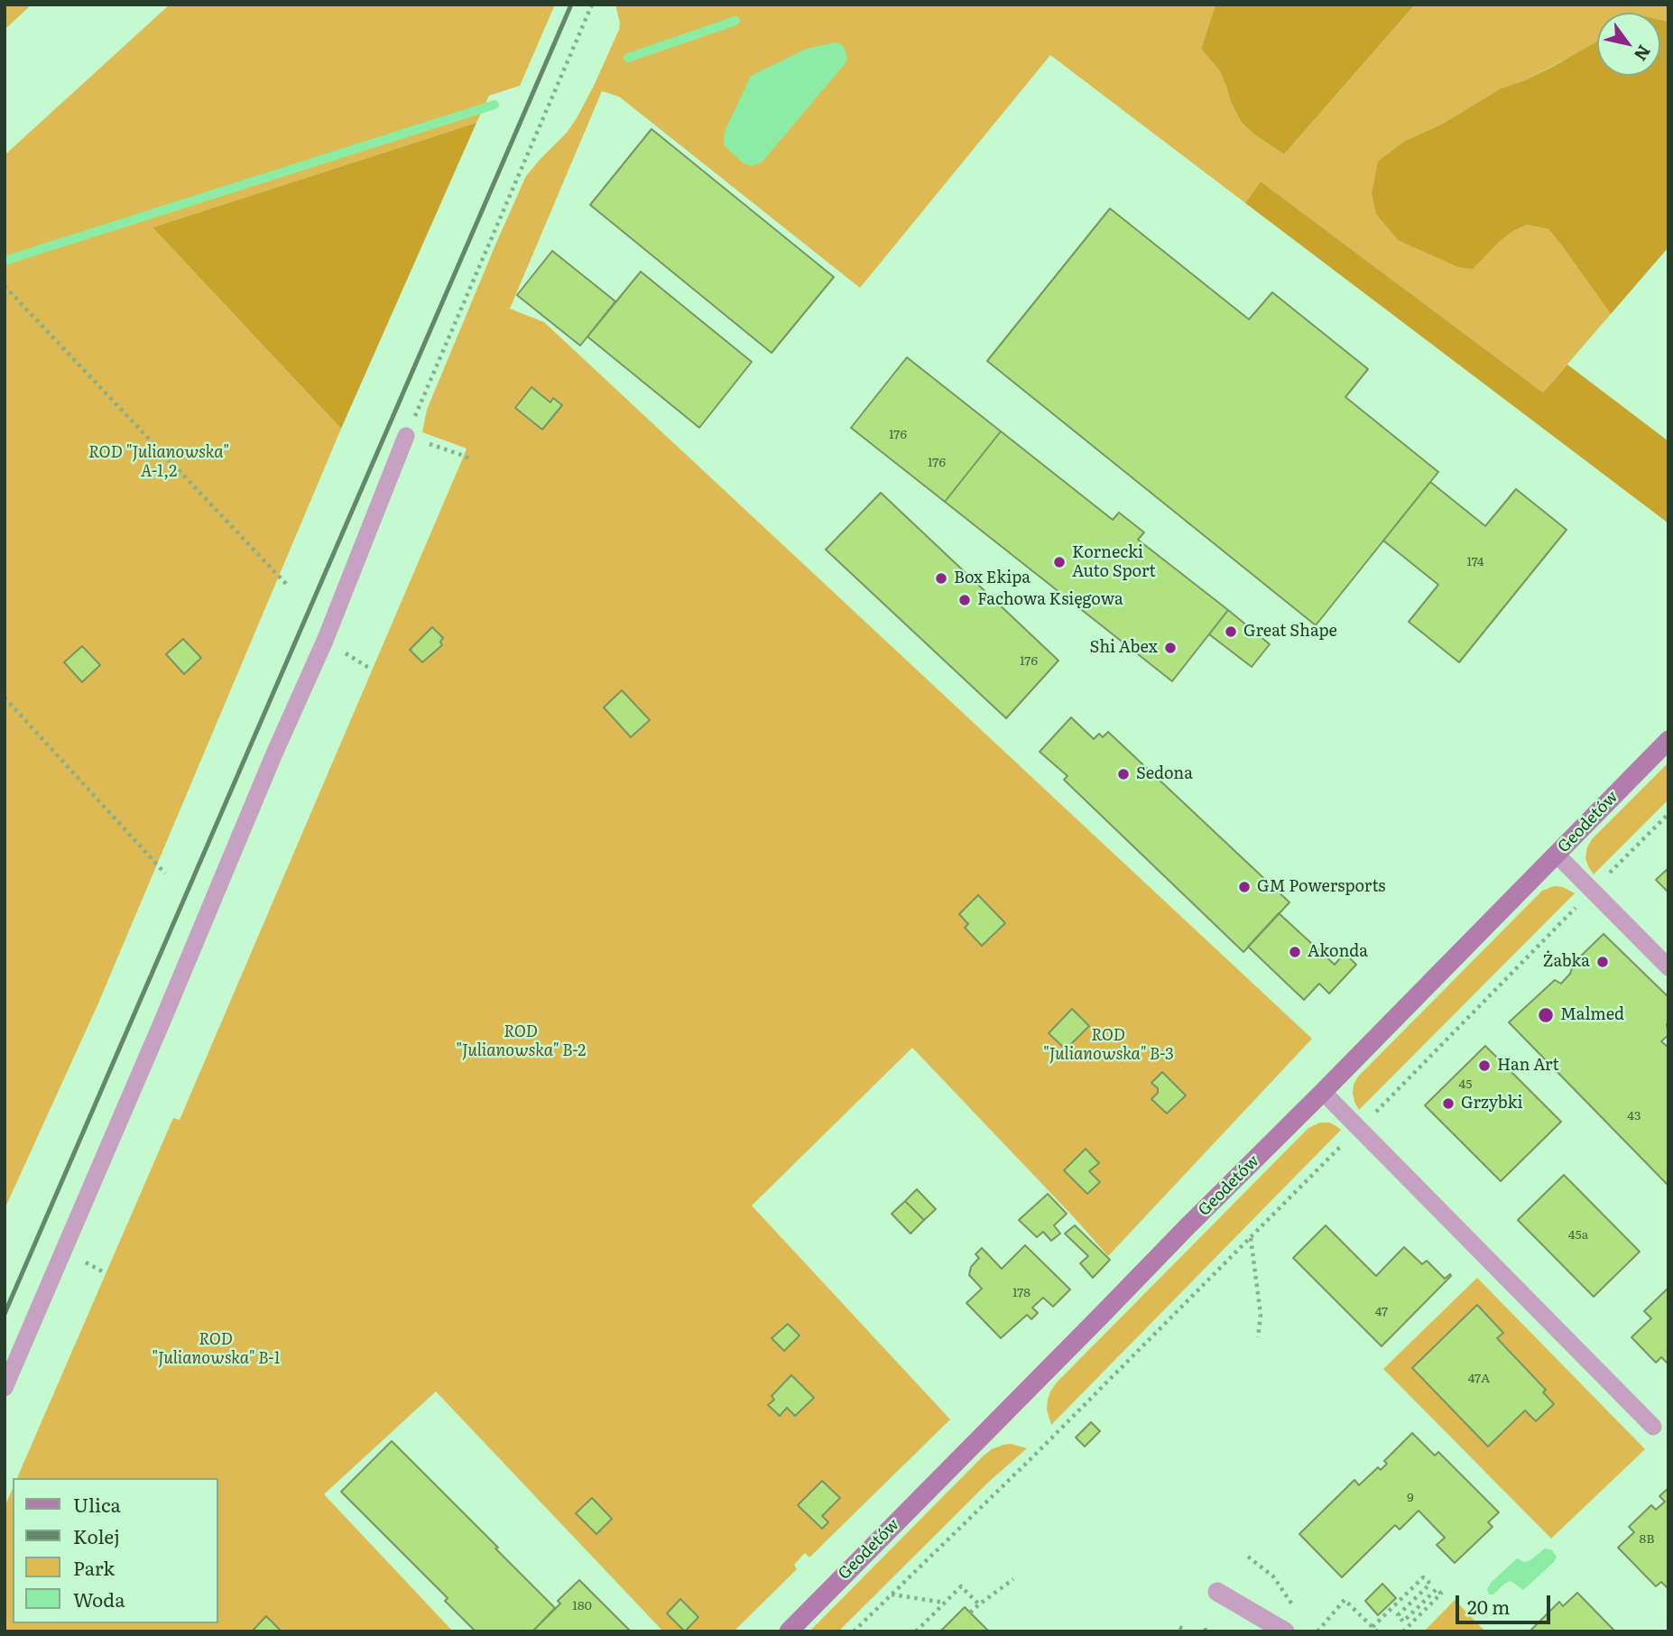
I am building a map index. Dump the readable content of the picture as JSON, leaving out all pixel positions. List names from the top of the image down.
{
  "streets": {
    "street": ["Geodetów"]
  },
  "parks": [
    "ROD \"Julianowska\" A-1,2",
    "ROD \"Julianowska\" B-2",
    "ROD \"Julianowska\" B-3",
    "ROD \"Julianowska\" B-1"
  ],
  "places": [
    "Kornecki Auto Sport",
    "Box Ekipa",
    "Fachowa Księgowa",
    "Great Shape",
    "Shi Abex",
    "Sedona",
    "GM Powersports",
    "Akonda",
    "Żabka",
    "Malmed",
    "Han Art",
    "Grzybki"
  ],
  "house_numbers": [
    "176",
    "176",
    "174",
    "176",
    "45",
    "43",
    "45a",
    "178",
    "47",
    "47A",
    "9",
    "8B",
    "180"
  ],
  "legend": [
    "Ulica",
    "Kolej",
    "Park",
    "Woda"
  ],
  "scale_bar": "20 m",
  "north": "bottom right"
}
